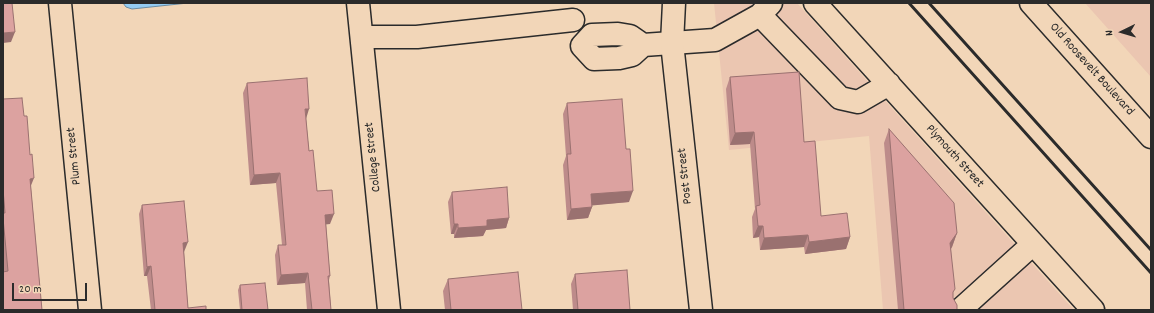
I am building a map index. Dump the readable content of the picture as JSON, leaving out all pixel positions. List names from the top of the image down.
{
  "streets": {
    "street": [
      "Old Roosevelt Boulevard",
      "Plum Street",
      "College Street",
      "Plymouth Street",
      "Post Street"
    ]
  },
  "scale_bar": "20 m",
  "north": "left"
}
